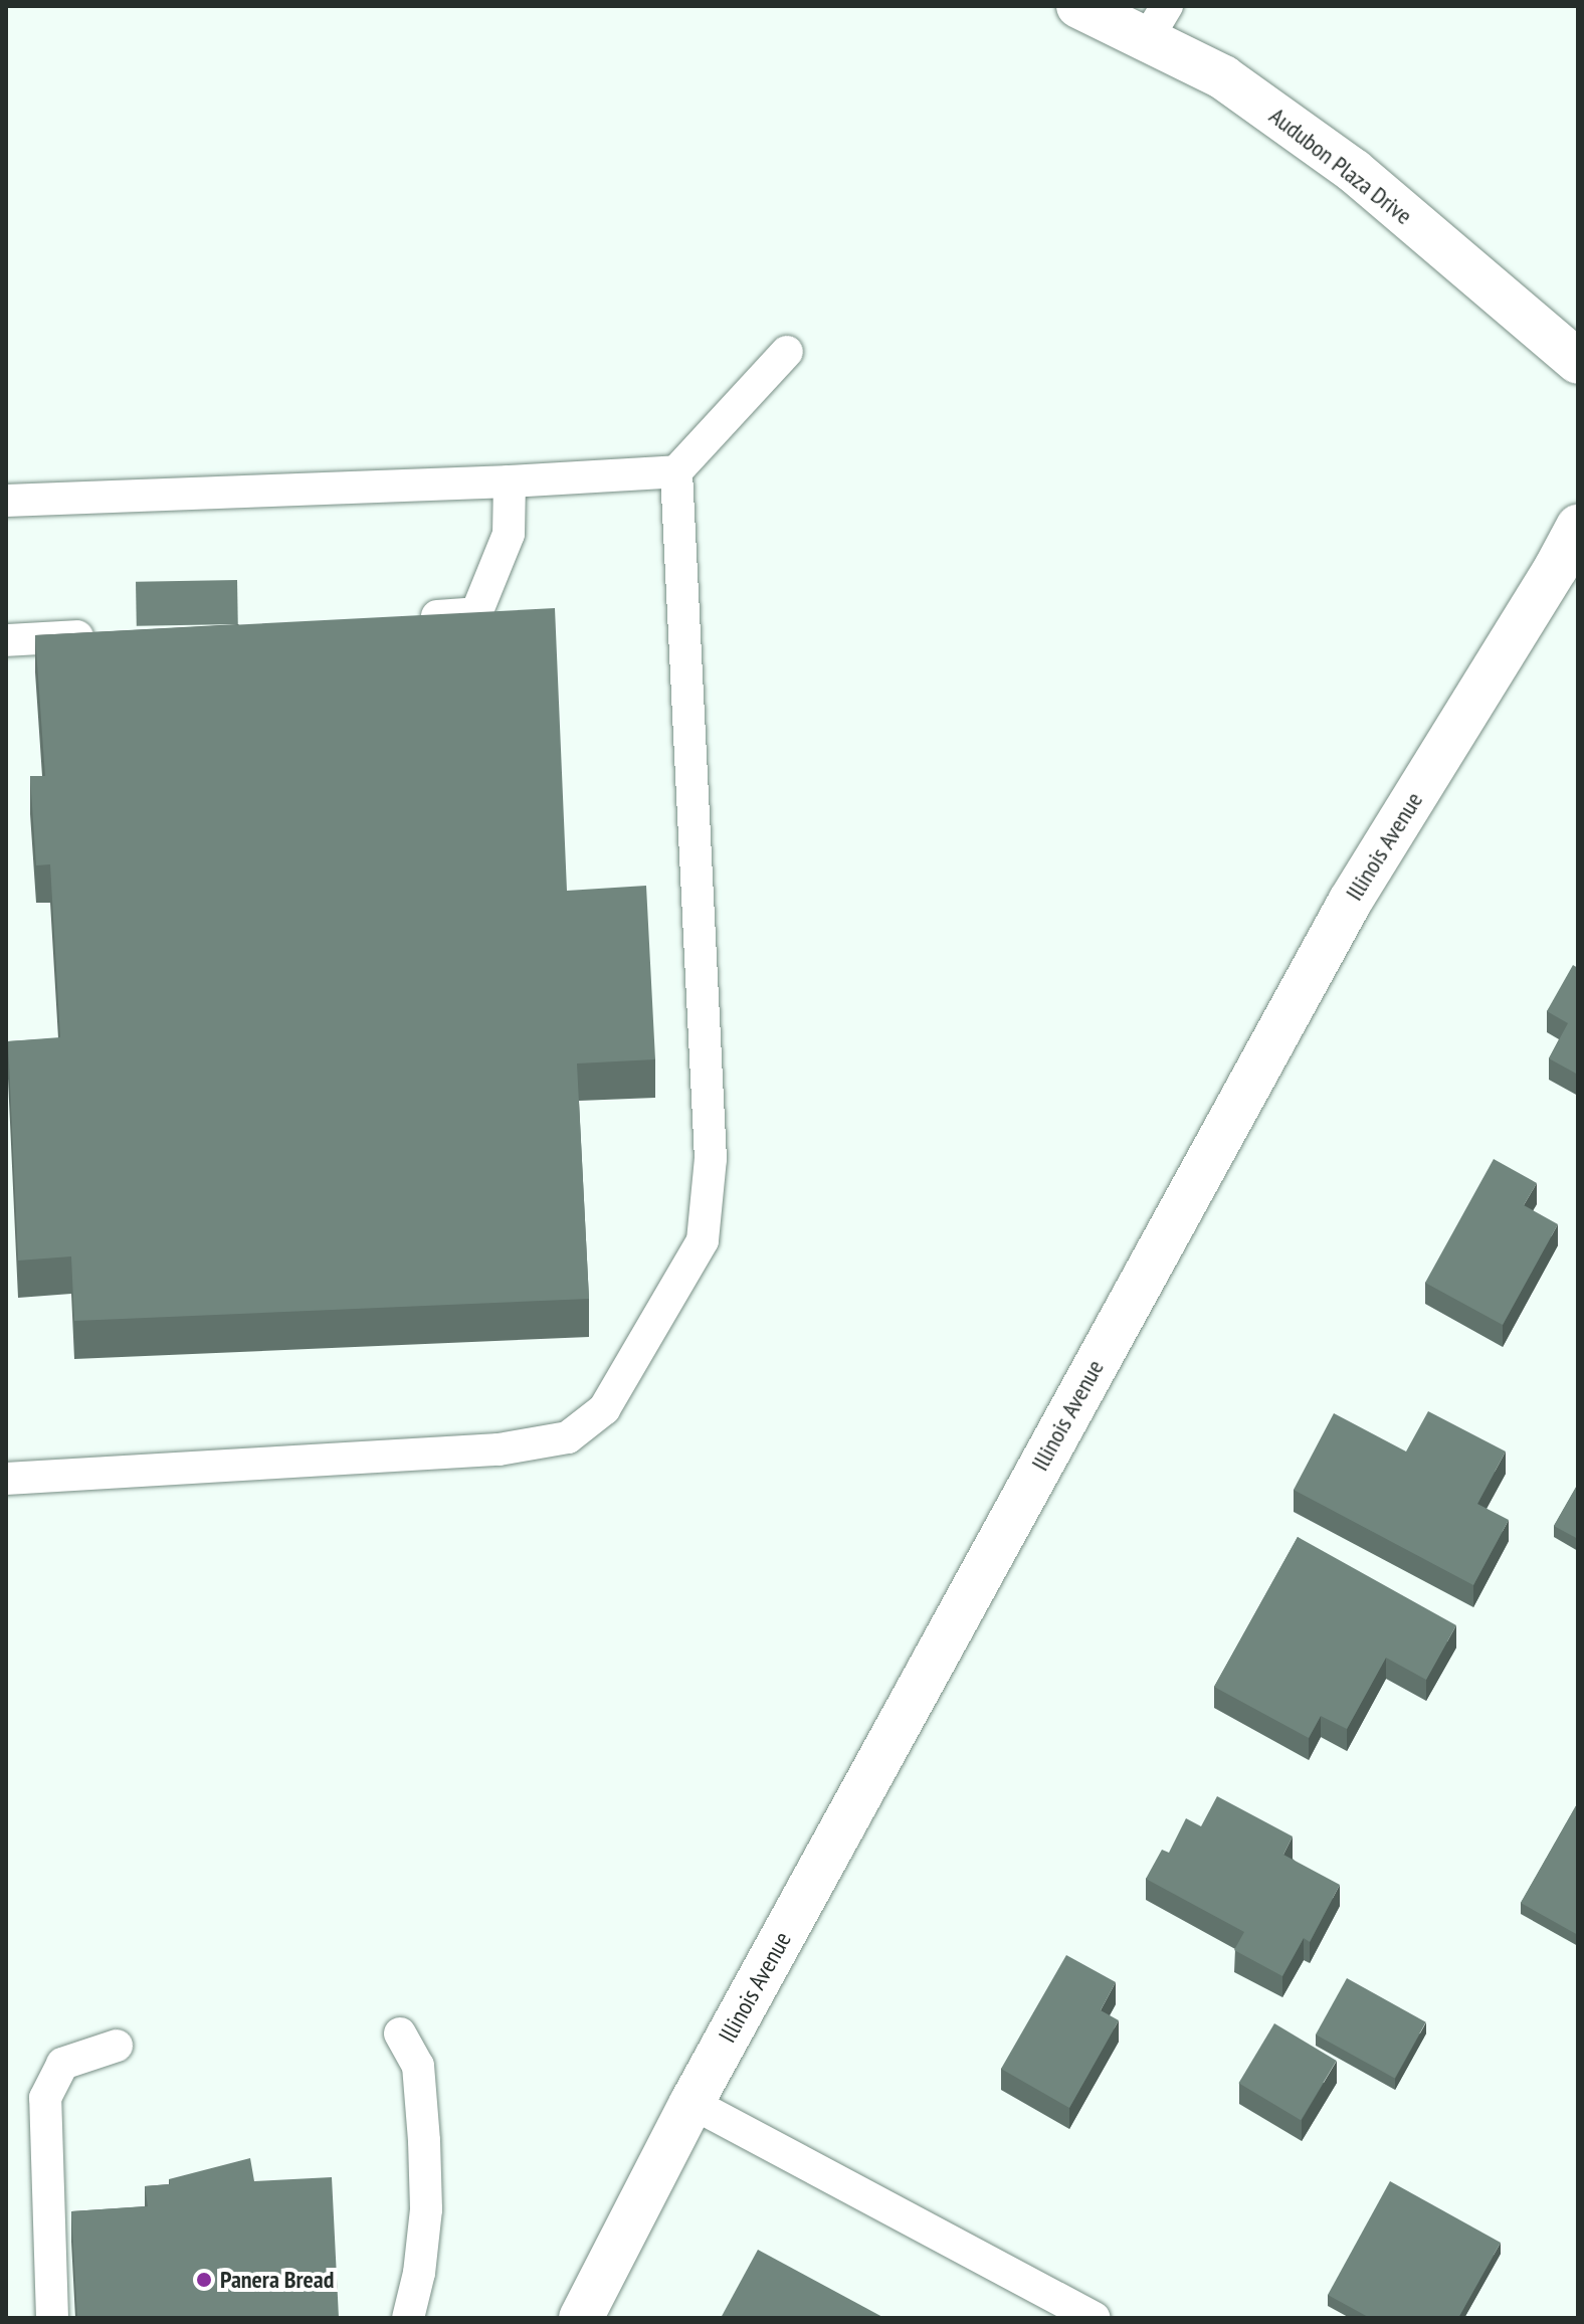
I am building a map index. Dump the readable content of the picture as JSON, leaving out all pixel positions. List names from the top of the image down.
{
  "streets": {
    "street": ["Audubon Plaza Drive", "Illinois Avenue"]
  },
  "places": ["Panera Bread"]
}
